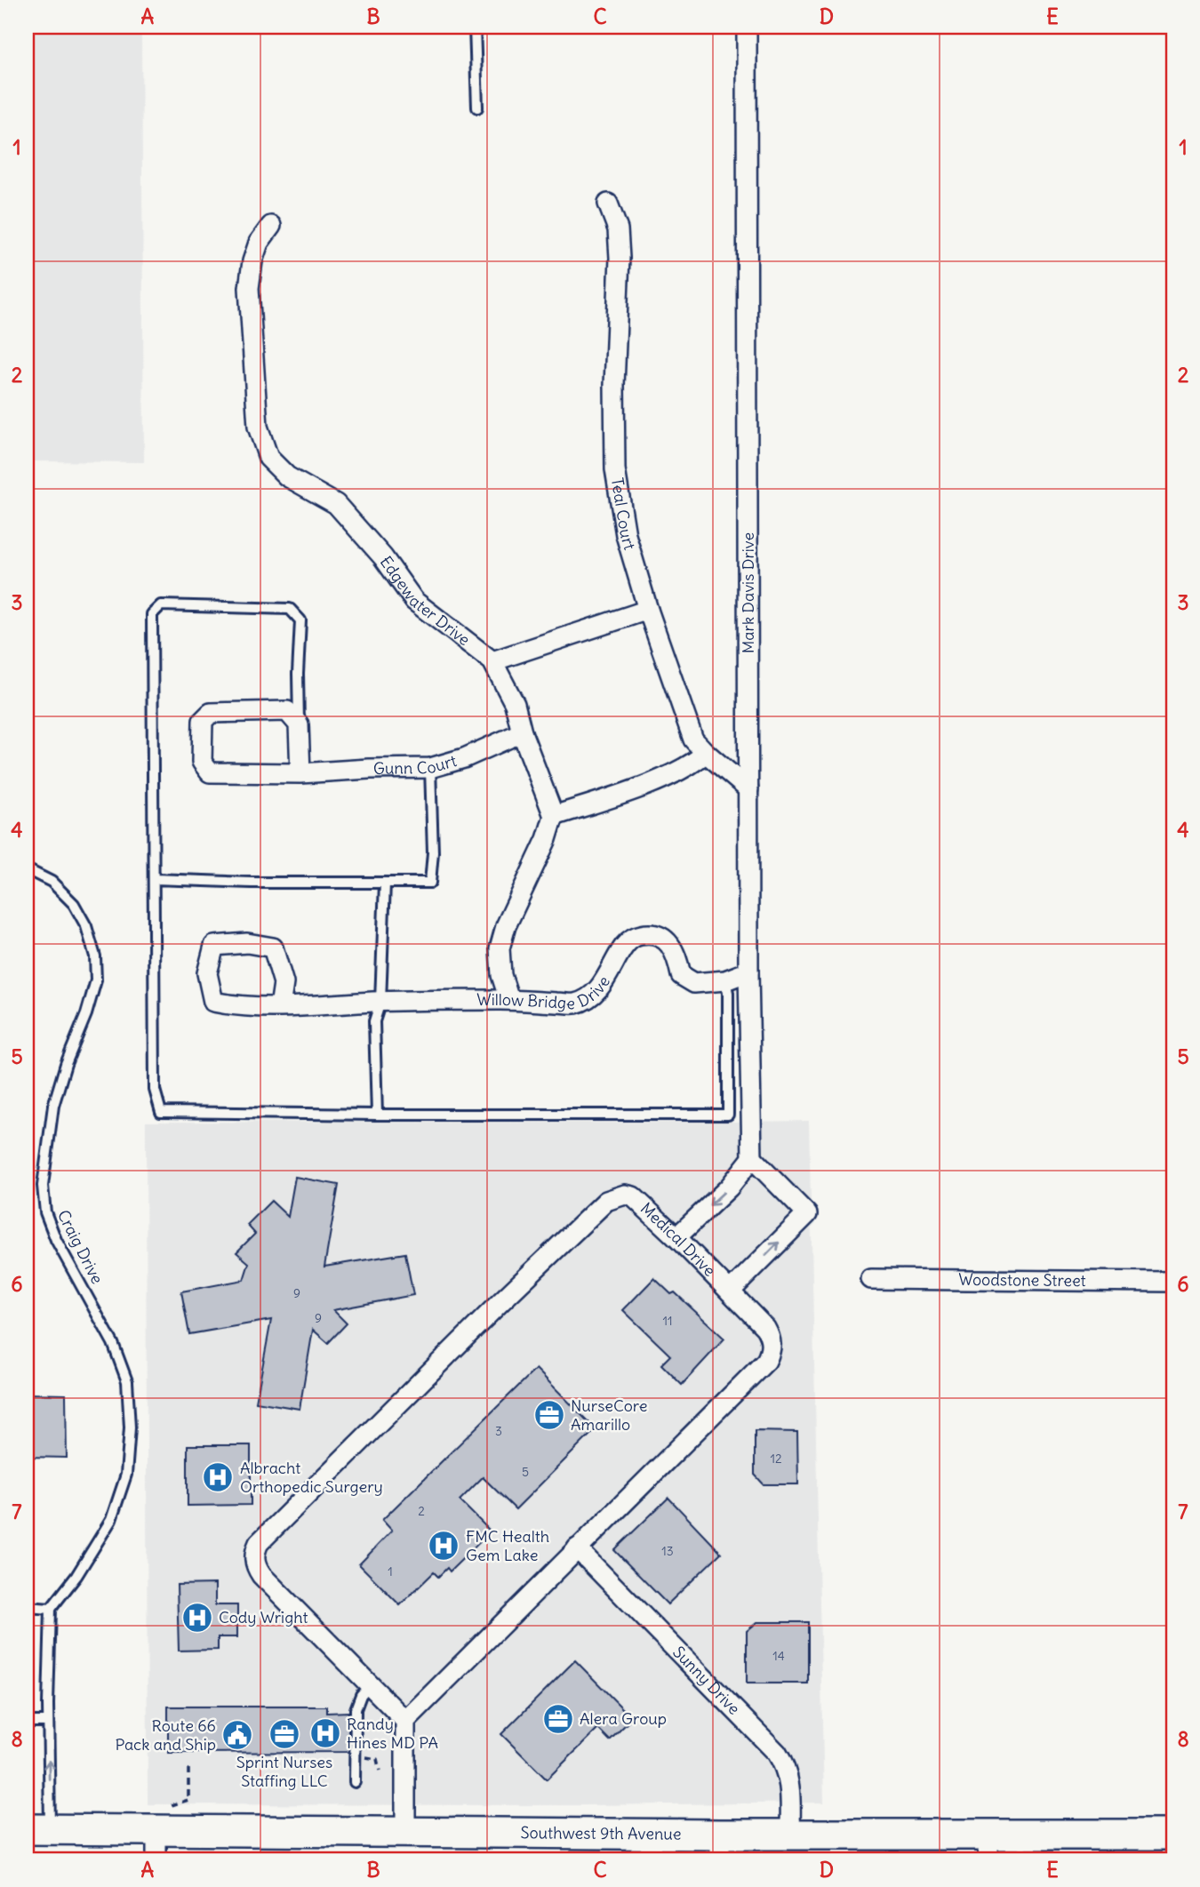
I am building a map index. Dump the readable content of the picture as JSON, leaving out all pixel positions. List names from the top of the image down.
{
  "streets": {
    "main road": ["Southwest 9th Avenue"],
    "street": [
      "Teal Court",
      "Mark Davis Drive",
      "Edgewater Drive",
      "Gunn Court",
      "Willow Bridge Drive",
      "Medical Drive",
      "Woodstone Street",
      "Sunny Drive"
    ],
    "lane": ["Craig Drive"]
  },
  "crossings": [
    ["Teal Court", "Mark Davis Drive"],
    ["Mark Davis Drive", "Willow Bridge Drive"],
    ["Edgewater Drive", "Gunn Court"],
    ["Medical Drive", "Sunny Drive"],
    ["Sunny Drive", "Southwest 9th Avenue"]
  ],
  "places": {
    "office": ["NurseCore Amarillo", "Alera Group", "Sprint Nurses Staffing LLC"],
    "hospital": [
      "Albracht Orthopedic Surgery",
      "FMC Health Gem Lake",
      "Cody Wright",
      "Randy Hines MD PA"
    ],
    "public building": ["Route 66 Pack and Ship"]
  },
  "house_numbers": [
    "9",
    "9",
    "11",
    "3",
    "12",
    "5",
    "2",
    "13",
    "1",
    "14"
  ],
  "grid": {
    "columns": [
      "A",
      "B",
      "C",
      "D",
      "E"
    ],
    "rows": [
      "1",
      "2",
      "3",
      "4",
      "5",
      "6",
      "7",
      "8"
    ]
  }
}
